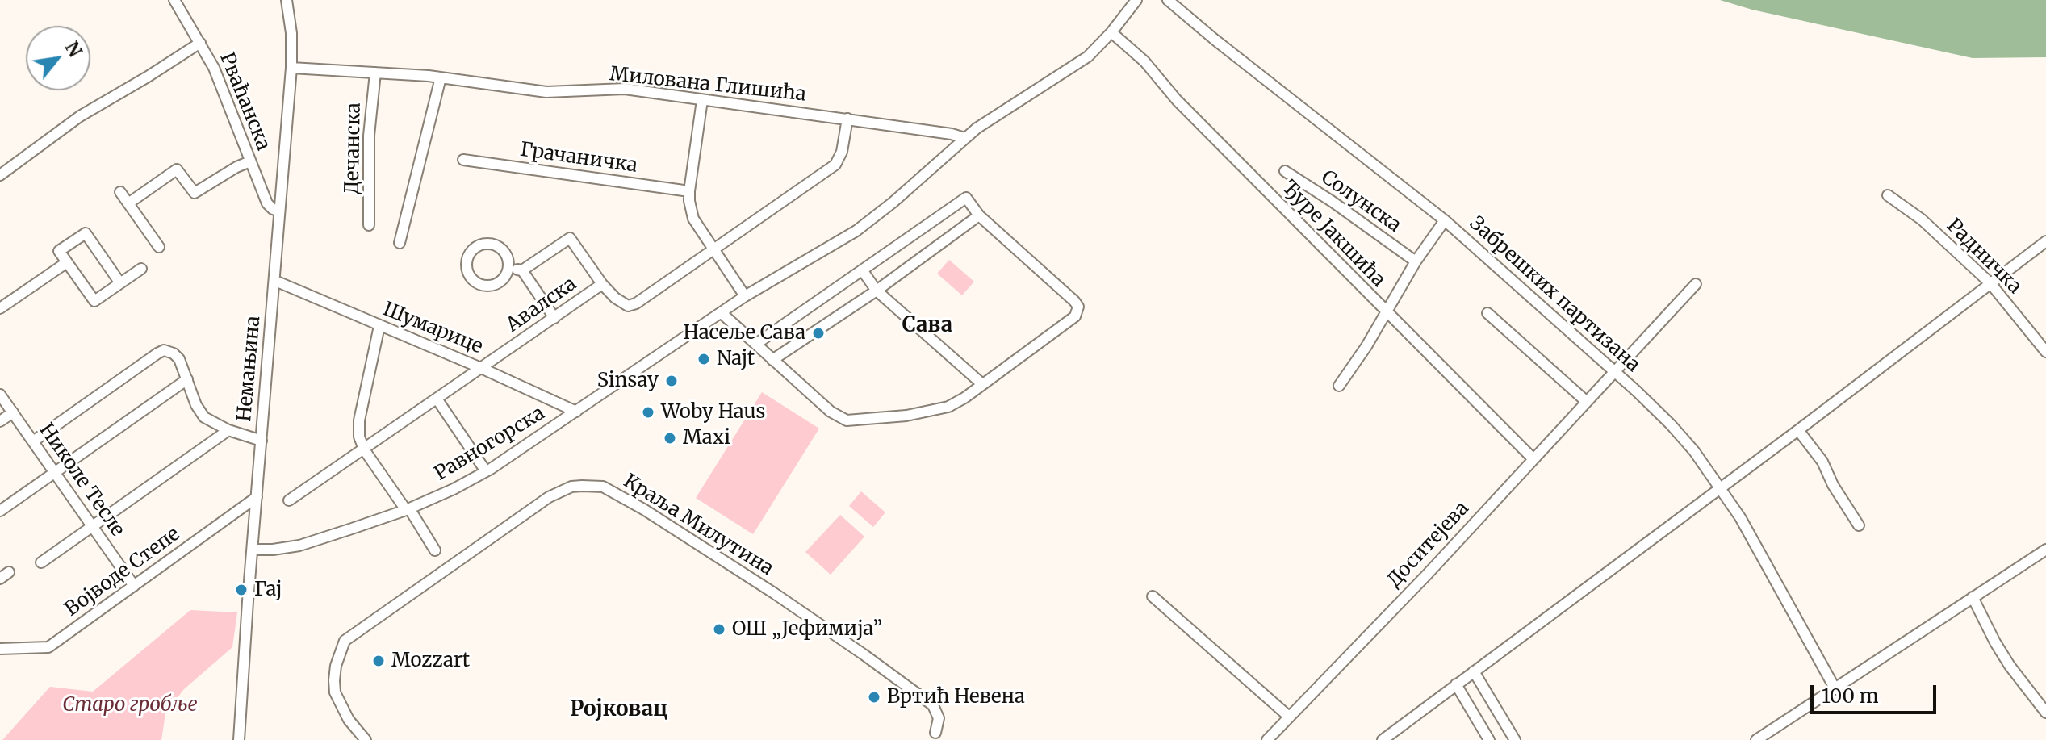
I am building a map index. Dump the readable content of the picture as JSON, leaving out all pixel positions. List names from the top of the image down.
{
  "streets": {
    "street": [
      "Милована Глишића",
      "Рваћанска",
      "Дечанска",
      "Грачаничка",
      "Солунска",
      "Ђуре Јакшића",
      "Радничка",
      "Забрешких партизана",
      "Авалска",
      "Шумарице",
      "Немањина",
      "Равногорска",
      "Николе Тесле",
      "Краља Милутина",
      "Доситејева",
      "Војводе Степе"
    ]
  },
  "crossings": [
    ["Милована Глишића", "Дечанска"],
    ["Милована Глишића", "Немањина"],
    ["Милована Глишића", "Равногорска"],
    ["Рваћанска", "Немањина"],
    ["Ђуре Јакшића", "Равногорска"],
    ["Ђуре Јакшића", "Доситејева"],
    ["Забрешких партизана", "Доситејева"],
    ["Авалска", "Шумарице"],
    ["Шумарице", "Немањина"],
    ["Шумарице", "Равногорска"],
    ["Немањина", "Равногорска"],
    ["Немањина", "Војводе Степе"],
    ["Николе Тесле", "Војводе Степе"]
  ],
  "districts": ["Сава", "Ројковац"],
  "parks": ["Старо гробље"],
  "places": [
    "Насеље Сава",
    "Najt",
    "Sinsay",
    "Woby Haus",
    "Maxi",
    "Гај",
    "ОШ „Јефимија”",
    "Mozzart",
    "Вртић Невена"
  ],
  "scale_bar": "100 m",
  "north": "top right"
}
